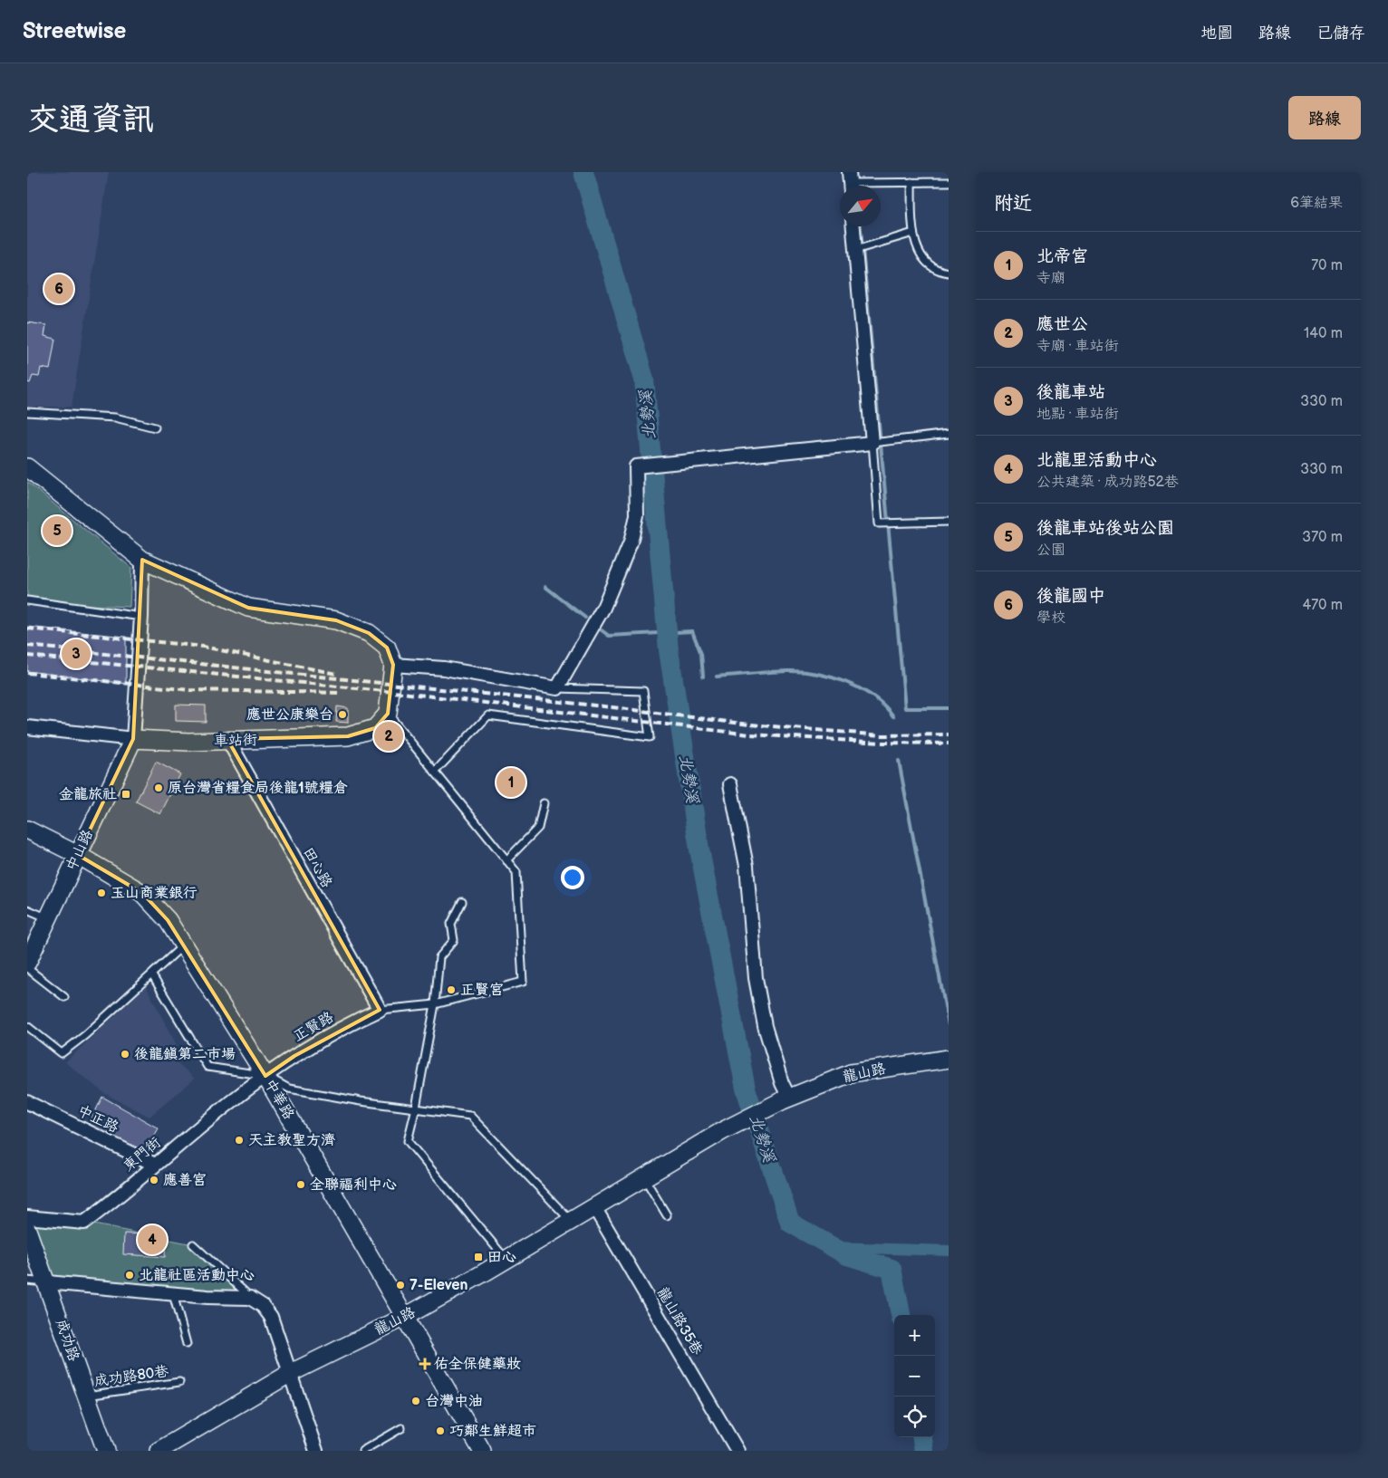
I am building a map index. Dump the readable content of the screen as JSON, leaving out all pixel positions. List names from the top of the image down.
{
  "streets": {
    "street": [
      "車站街",
      "中山路",
      "田心路",
      "正賢路",
      "龍山路",
      "中華路",
      "中正路",
      "東門街",
      "龍山路35巷",
      "成功路"
    ],
    "lane": ["成功路80巷"]
  },
  "crossings": [
    ["車站街", "中山路"],
    ["車站街", "田心路"],
    ["中山路", "中華路"],
    ["田心路", "正賢路"],
    ["正賢路", "中華路"],
    ["正賢路", "東門街"],
    ["龍山路", "中華路"],
    ["龍山路", "龍山路35巷"],
    ["中華路", "東門街"],
    ["中正路", "東門街"],
    ["成功路", "成功路80巷"]
  ],
  "water": ["北勢溪"],
  "places": {
    "other": [
      "應世公康樂台",
      "原台灣省糧食局後龍1號糧倉",
      "玉山商業銀行",
      "正賢宮",
      "後龍鎮第二市場",
      "天主教聖方濟",
      "應善宮",
      "全聯福利中心",
      "北龍社區活動中心",
      "7-Eleven",
      "台灣中油",
      "巧鄰生鮮超市"
    ],
    "transit": ["金龍旅社", "田心"],
    "health": ["佑全保健藥妝"]
  },
  "north": "top right",
  "page": {
    "header": "Streetwise",
    "nav": ["地圖", "路線", "已儲存"],
    "buttons": "路線",
    "title": "交通資訊",
    "heading": ["附近", "6筆結果"],
    "list": [
      {
        "mark": "1",
        "name": "北帝宮",
        "note": "寺廟",
        "value": "70 m"
      },
      {
        "mark": "2",
        "name": "應世公",
        "note": "寺廟 · 車站街",
        "value": "140 m"
      },
      {
        "mark": "3",
        "name": "後龍車站",
        "note": "地點 · 車站街",
        "value": "330 m"
      },
      {
        "mark": "4",
        "name": "北龍里活動中心",
        "note": "公共建築 · 成功路52巷",
        "value": "330 m"
      },
      {
        "mark": "5",
        "name": "後龍車站後站公園",
        "note": "公園",
        "value": "370 m"
      },
      {
        "mark": "6",
        "name": "後龍國中",
        "note": "學校",
        "value": "470 m"
      }
    ],
    "pins": [
      "6",
      "5",
      "3",
      "2",
      "1",
      "4"
    ],
    "map_buttons": ["+", "−"]
  }
}
